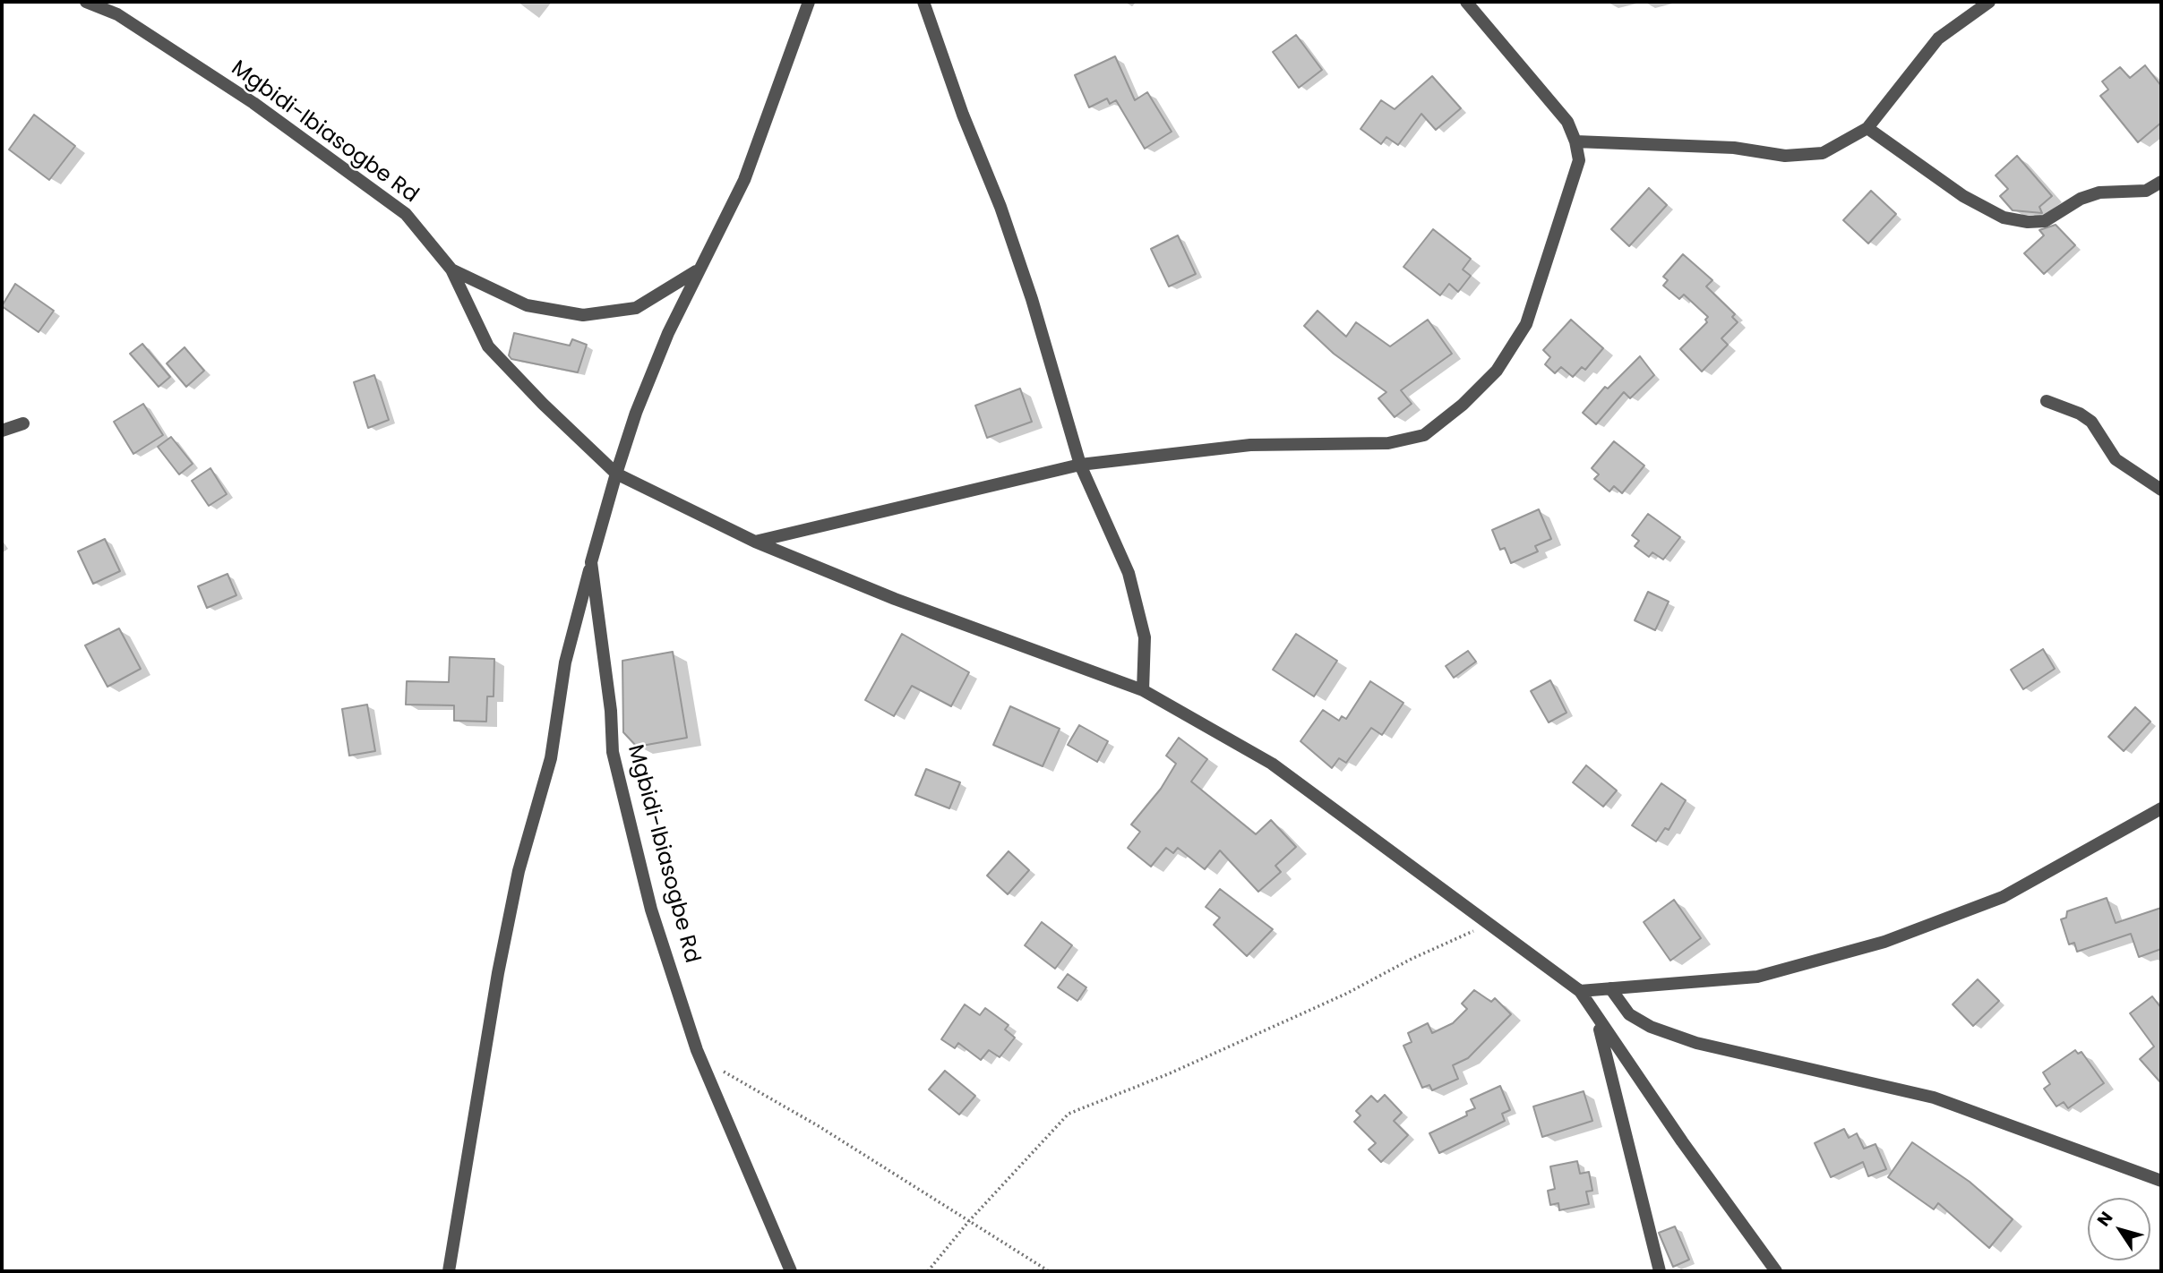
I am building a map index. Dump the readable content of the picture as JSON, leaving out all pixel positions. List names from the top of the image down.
{
  "streets": {
    "street": ["Mgbidi-Ibiasogbe Rd"]
  },
  "north": "top left"
}
